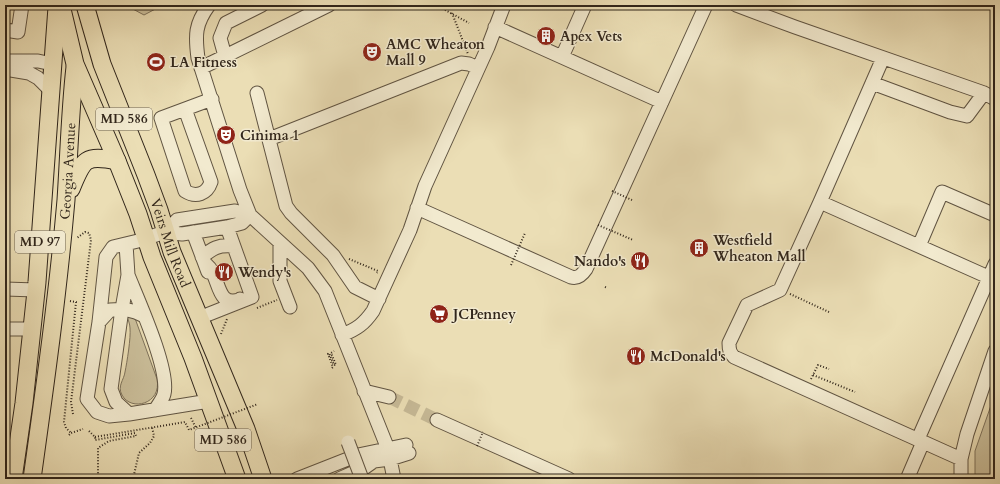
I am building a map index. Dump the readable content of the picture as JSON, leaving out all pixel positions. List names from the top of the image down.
{
  "streets": {
    "main road": [
      "MD 586",
      "Georgia Avenue",
      "MD 97",
      "Veirs Mill Road"
    ]
  },
  "crossings": [
    ["Georgia Avenue", "Veirs Mill Road"]
  ],
  "places": {
    "building": ["Apex Vets", "Westfield Wheaton Mall"],
    "theatre": ["AMC Wheaton Mall 9", "Cinima 1"],
    "sports": ["LA Fitness"],
    "restaurant": ["Nando's", "Wendy's", "McDonald's"],
    "supermarket": ["JCPenney"]
  }
}
